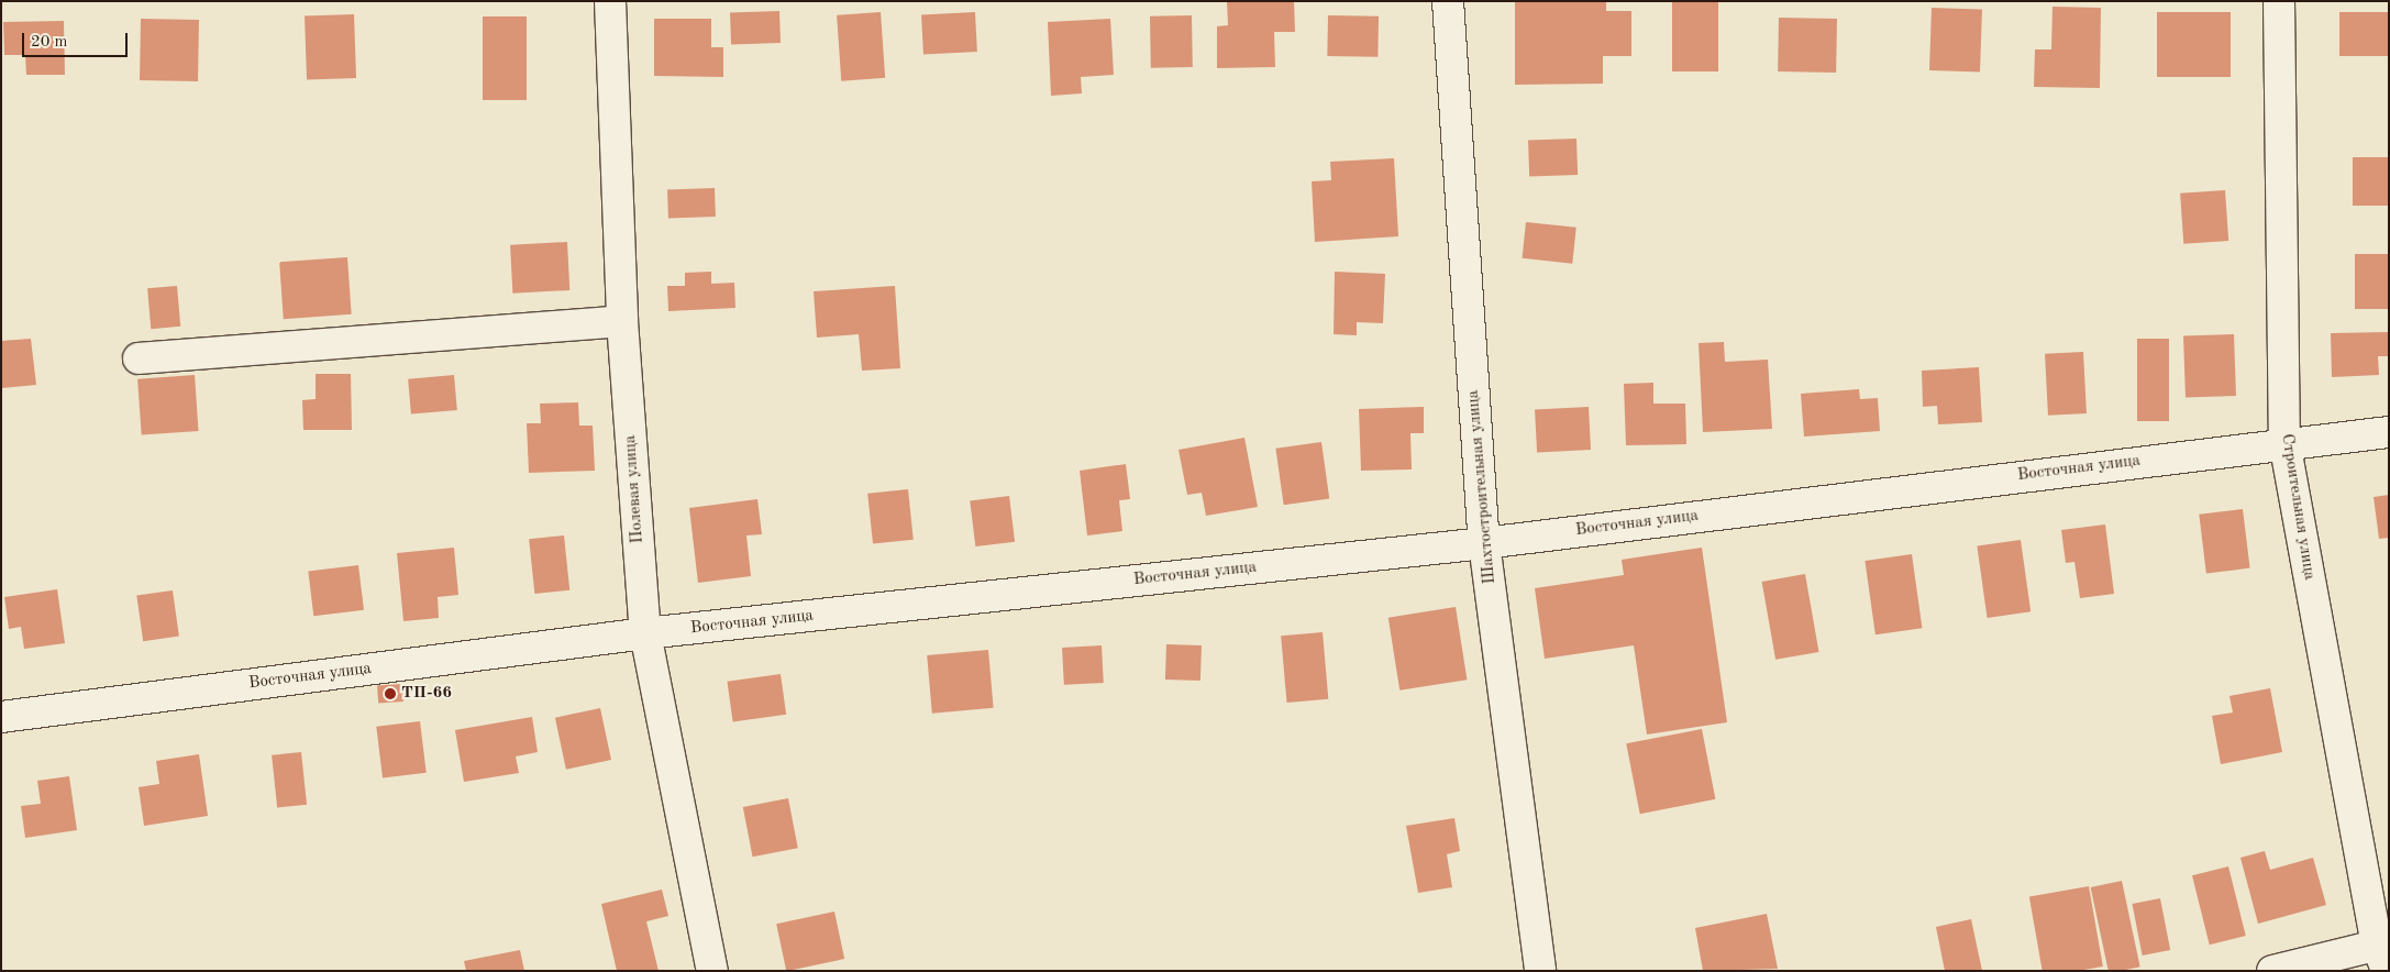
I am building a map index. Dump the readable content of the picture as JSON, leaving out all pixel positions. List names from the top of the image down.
{
  "streets": {
    "street": [
      "Восточная улица",
      "Шахтостроительная улица",
      "Полевая улица",
      "Строительная улица"
    ]
  },
  "crossings": [
    ["Восточная улица", "Шахтостроительная улица"],
    ["Восточная улица", "Полевая улица"],
    ["Восточная улица", "Строительная улица"]
  ],
  "places": ["ТП-66"],
  "scale_bar": "20 m"
}
